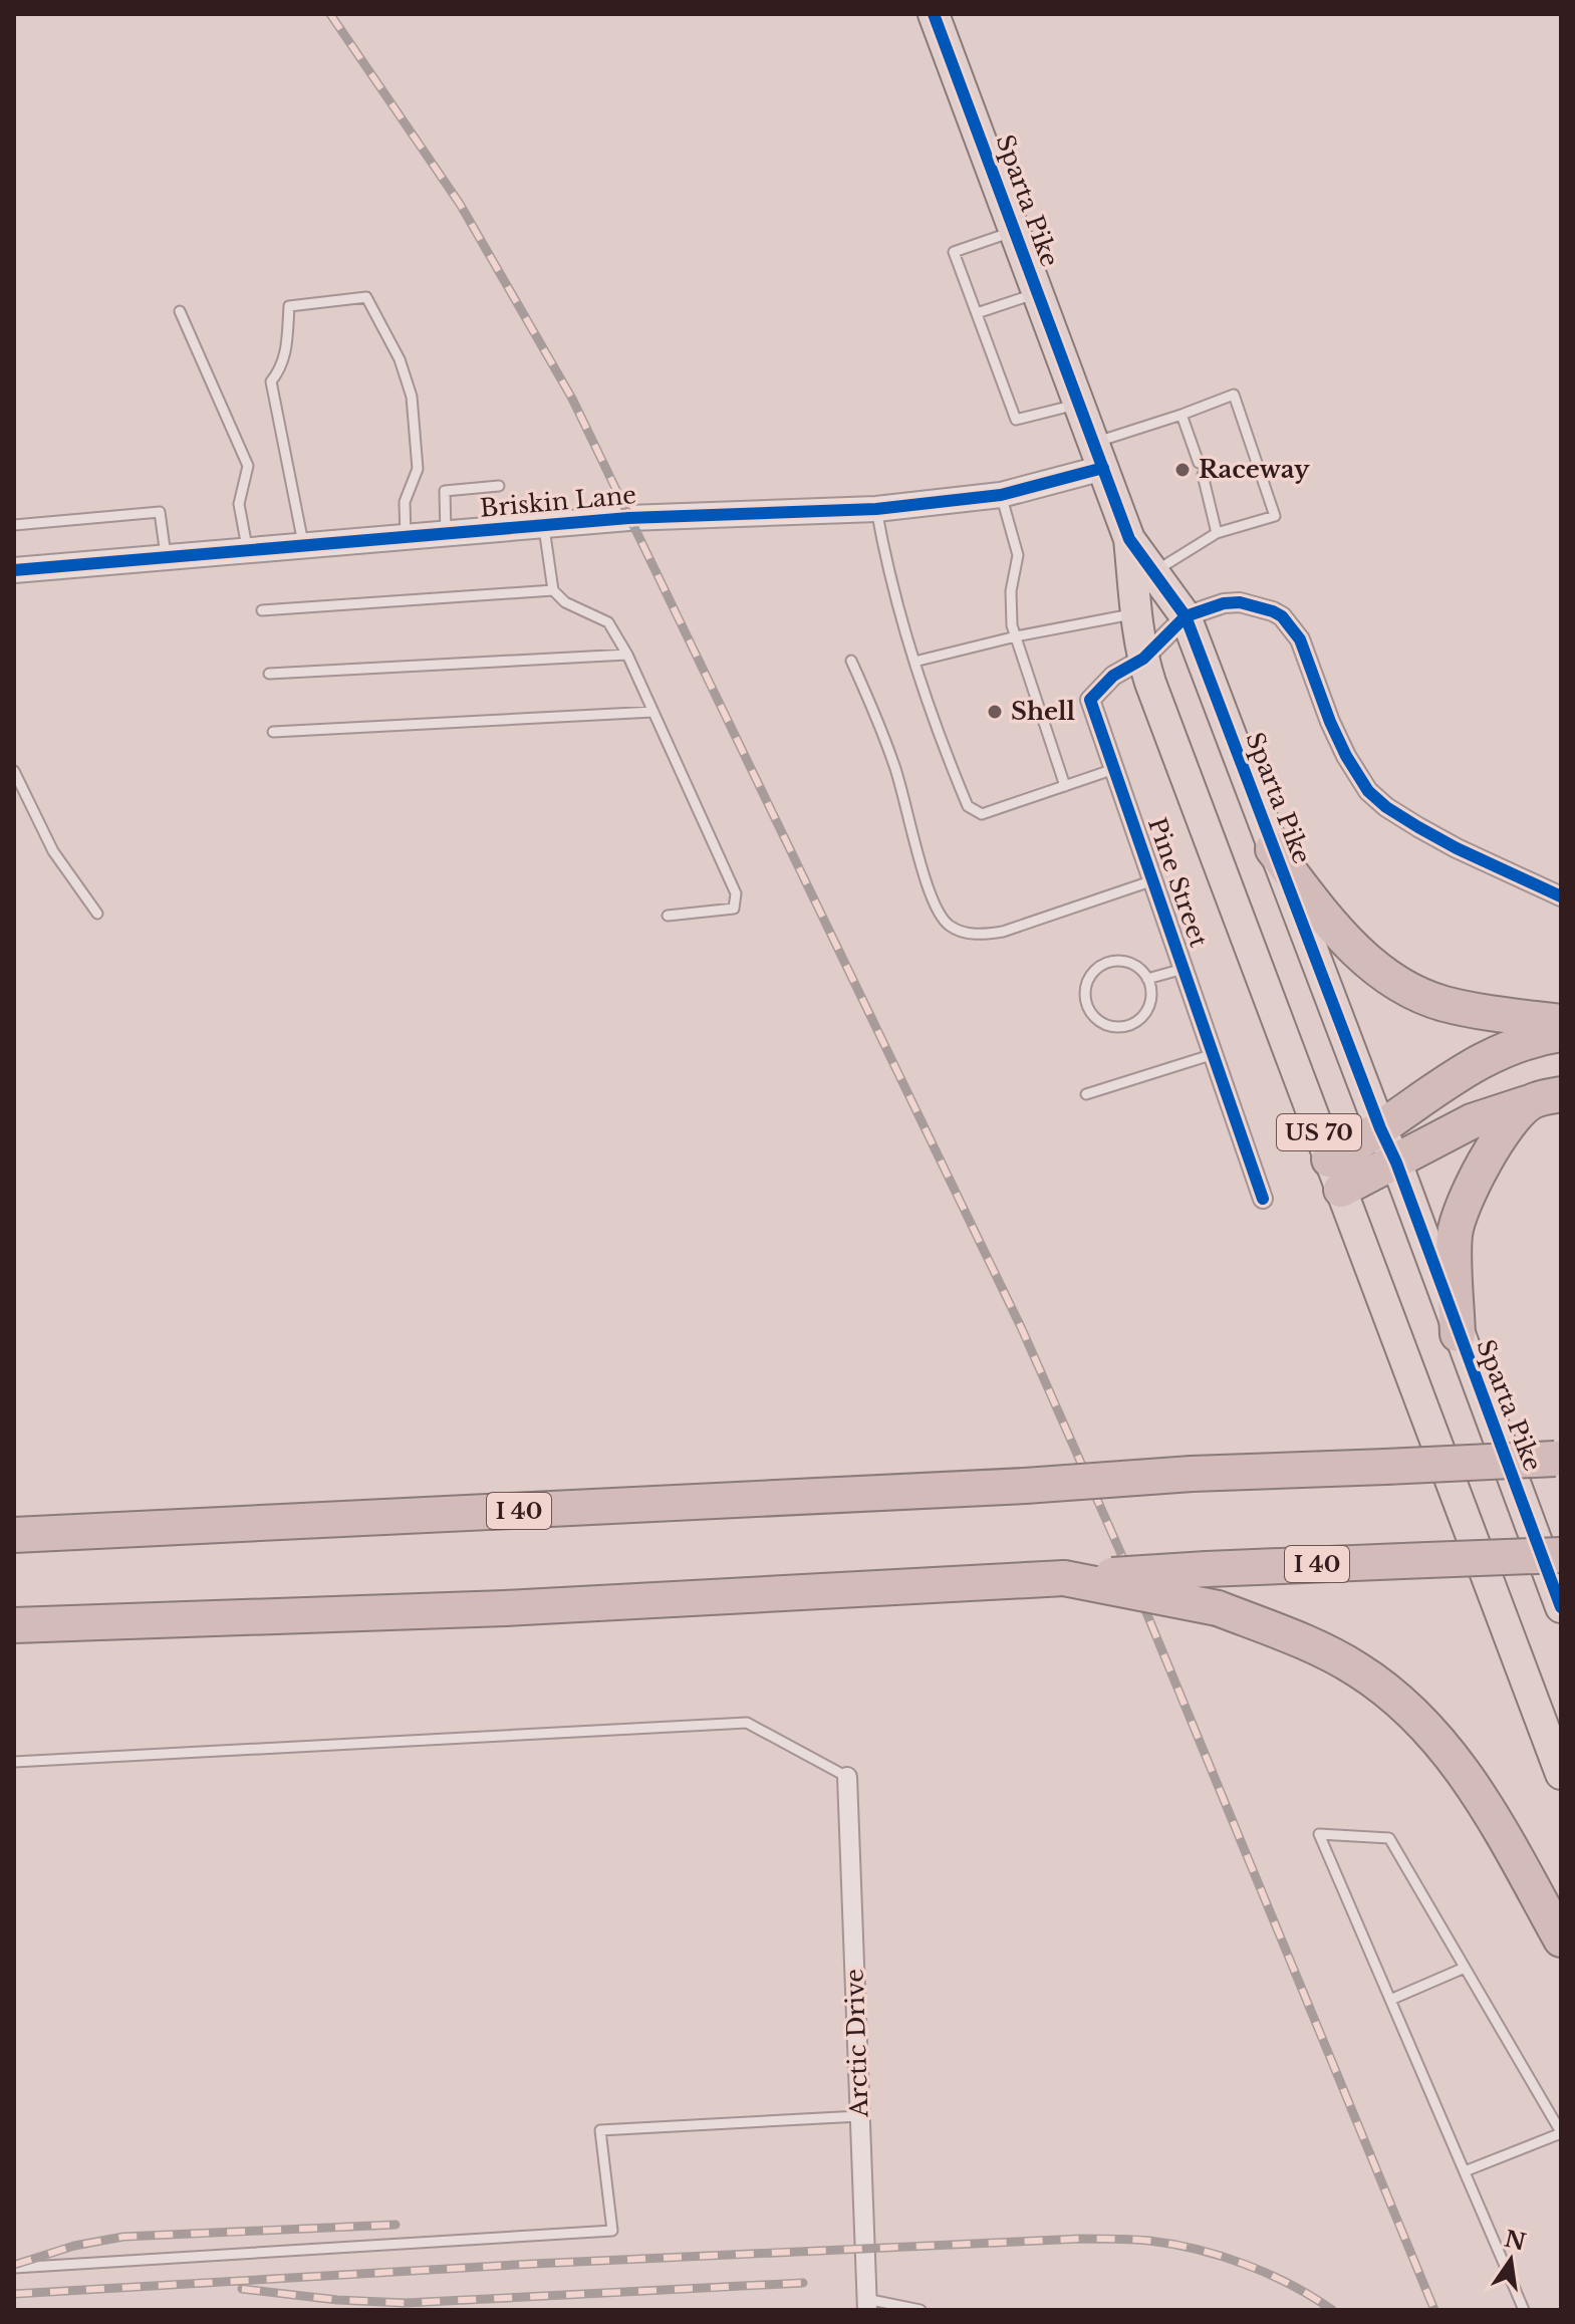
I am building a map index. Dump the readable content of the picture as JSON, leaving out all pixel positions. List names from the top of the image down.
{
  "streets": {
    "highway": ["I 40"],
    "main road": ["Sparta Pike", "US 70"],
    "street": ["Briskin Lane", "Pine Street", "Arctic Drive"]
  },
  "crossings": [
    ["Sparta Pike", "Briskin Lane"],
    ["Sparta Pike", "Pine Street"]
  ],
  "places": ["Raceway", "Shell"],
  "north": "top"
}
